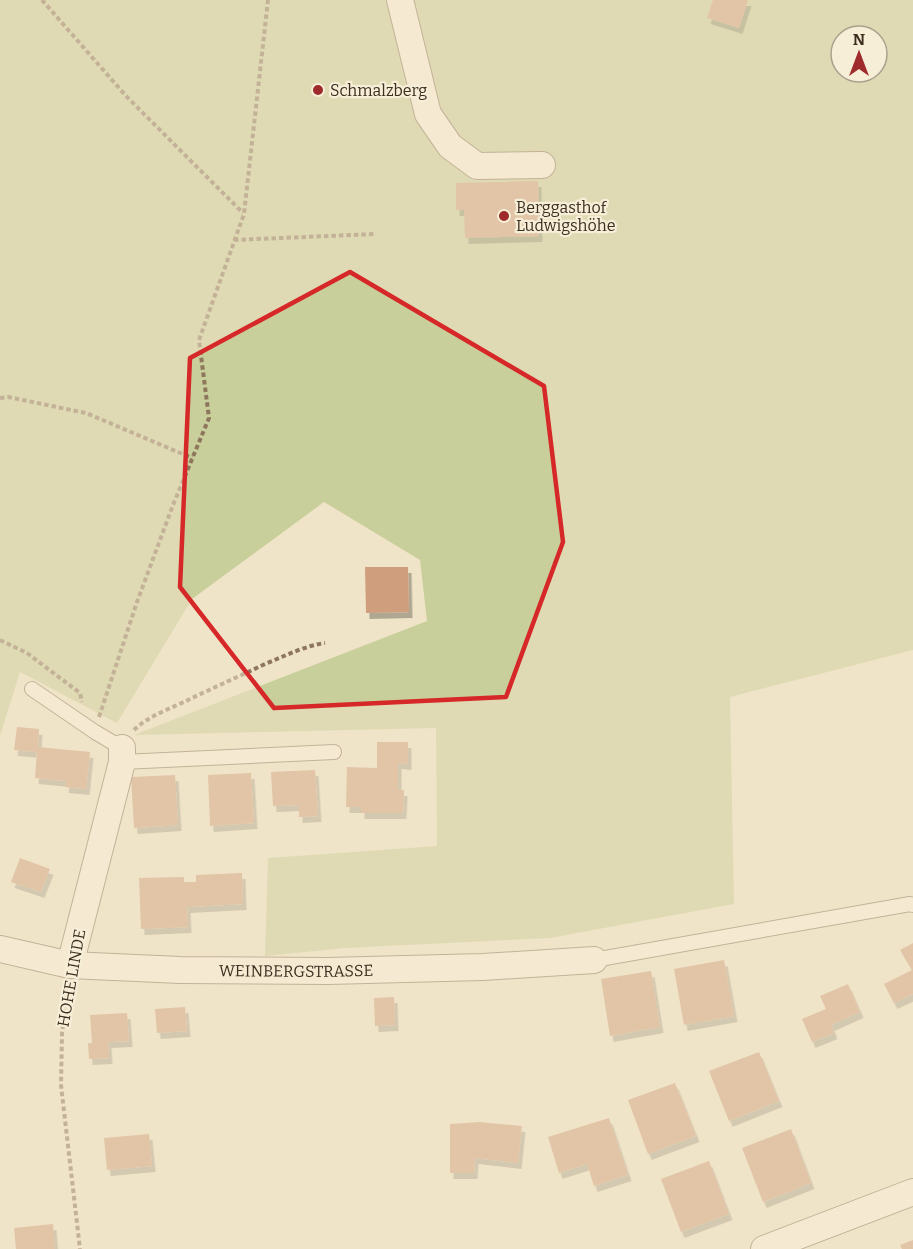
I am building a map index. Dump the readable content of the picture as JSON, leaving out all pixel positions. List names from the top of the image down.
{
  "streets": {
    "street": ["WEINBERGSTRASSE", "HOHE LINDE"]
  },
  "crossings": [
    ["WEINBERGSTRASSE", "HOHE LINDE"]
  ],
  "places": ["Schmalzberg", "Berggasthof Ludwigshöhe"],
  "north": "top"
}
